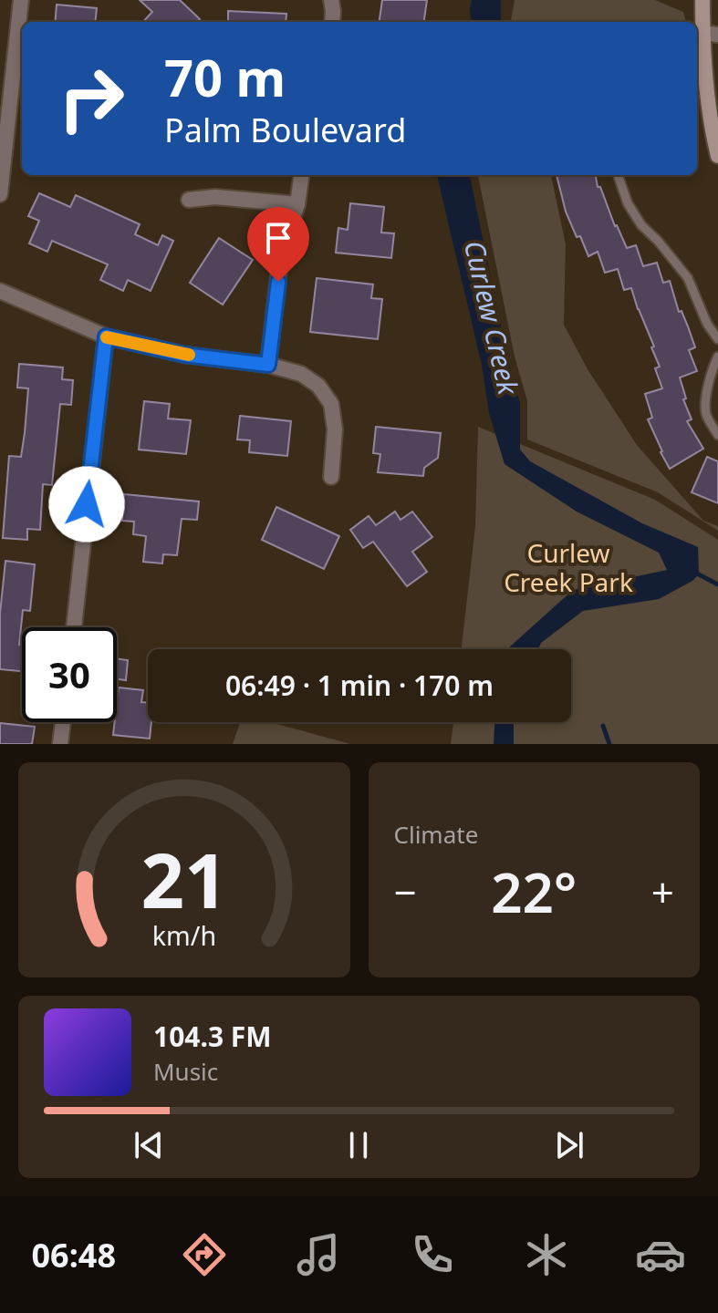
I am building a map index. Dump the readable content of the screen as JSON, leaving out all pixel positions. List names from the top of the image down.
{
  "water": ["Curlew Creek"],
  "parks": ["Curlew Creek Park"],
  "page": {
    "turn": ["70 m", "Palm Boulevard"],
    "limit": "30",
    "trip": "06:49 · 1 min · 170 m",
    "tile": "Climate",
    "heat": ["−", "22°", "+"],
    "song": ["104.3 FM", "Music"],
    "tabs": "06:48",
    "gauge": ["21", "km/h"]
  }
}
